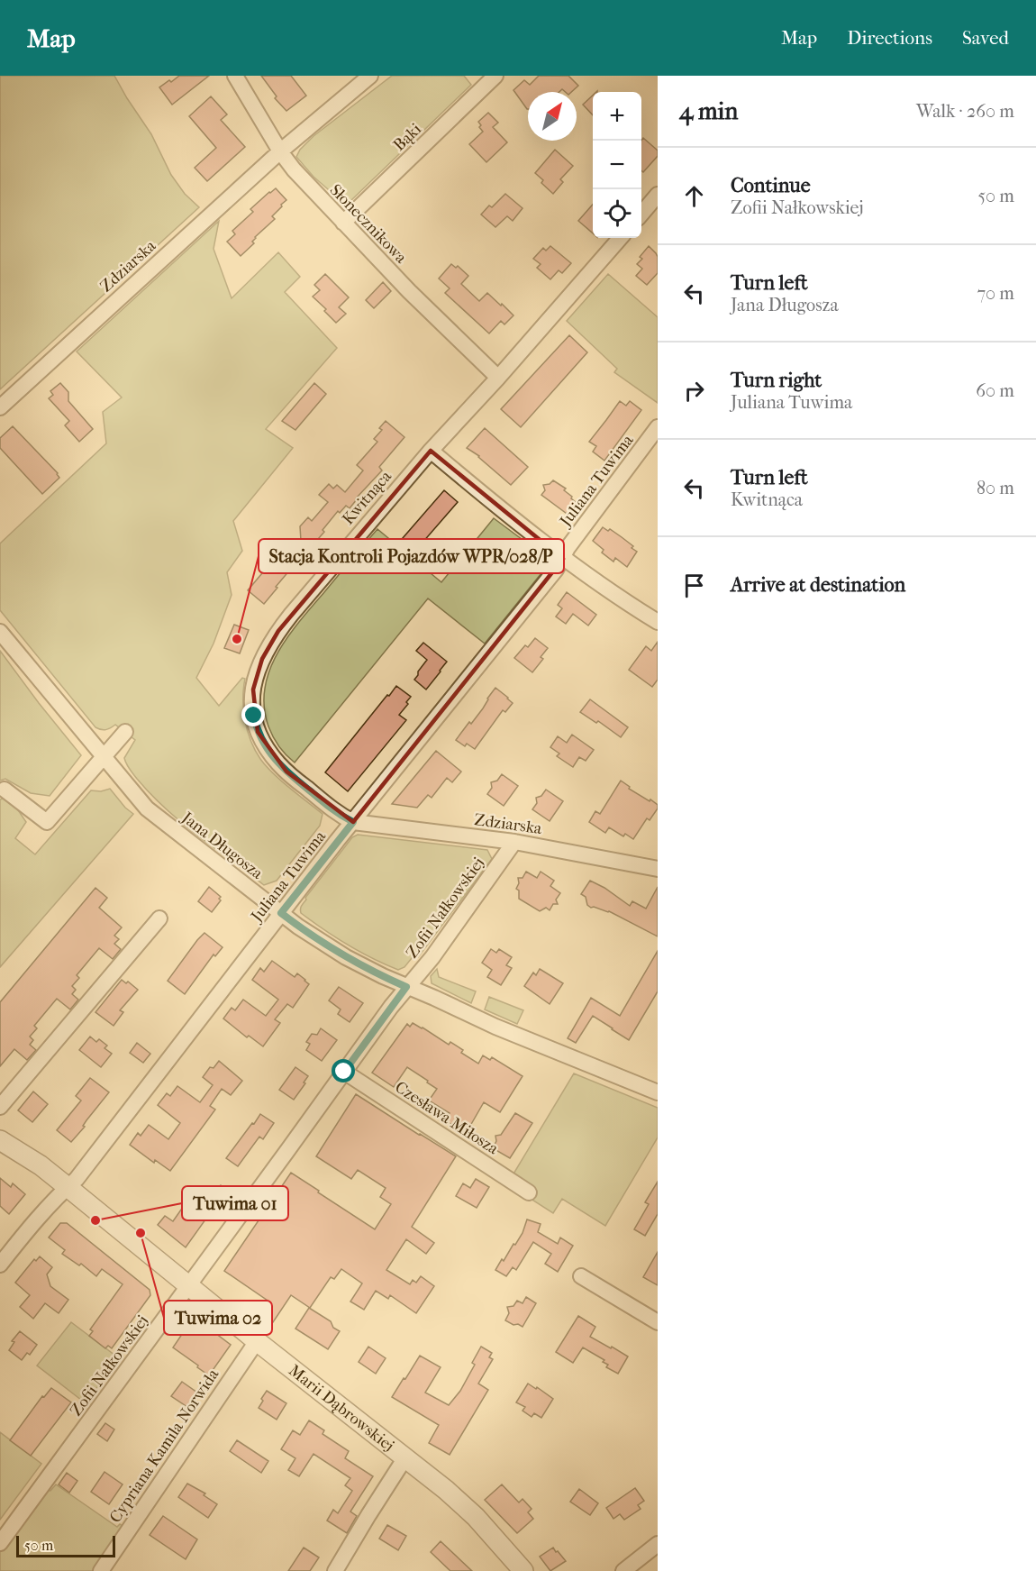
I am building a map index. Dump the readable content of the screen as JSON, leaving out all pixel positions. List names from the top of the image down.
{
  "streets": {
    "street": [
      "Bąki",
      "Słonecznikowa",
      "Zdziarska",
      "Juliana Tuwima",
      "Kwitnąca",
      "Jana Długosza",
      "Zofii Nałkowskiej",
      "Czesława Miłosza",
      "Marii Dąbrowskiej",
      "Cypriana Kamila Norwida"
    ]
  },
  "crossings": [
    ["Bąki", "Słonecznikowa"],
    ["Słonecznikowa", "Zdziarska"],
    ["Słonecznikowa", "Kwitnąca"],
    ["Zdziarska", "Juliana Tuwima"],
    ["Zdziarska", "Kwitnąca"],
    ["Zdziarska", "Zofii Nałkowskiej"],
    ["Juliana Tuwima", "Kwitnąca"],
    ["Juliana Tuwima", "Jana Długosza"],
    ["Juliana Tuwima", "Marii Dąbrowskiej"],
    ["Jana Długosza", "Zofii Nałkowskiej"],
    ["Zofii Nałkowskiej", "Czesława Miłosza"],
    ["Zofii Nałkowskiej", "Marii Dąbrowskiej"],
    ["Marii Dąbrowskiej", "Cypriana Kamila Norwida"]
  ],
  "places": ["Stacja Kontroli Pojazdów WPR/028/P", "Tuwima 01", "Tuwima 02"],
  "scale_bar": "50 m",
  "north": "top right",
  "page": {
    "header": "Map",
    "nav": ["Map", "Directions", "Saved"],
    "heading": ["4 min", "Walk · 260 m"],
    "map_buttons": ["+", "−"],
    "list": [
      ["Continue", "Zofii Nałkowskiej", "50 m"],
      ["Turn left", "Jana Długosza", "70 m"],
      ["Turn right", "Juliana Tuwima", "60 m"],
      ["Turn left", "Kwitnąca", "80 m"],
      "Arrive at destination"
    ],
    "scale": "50 m"
  }
}
